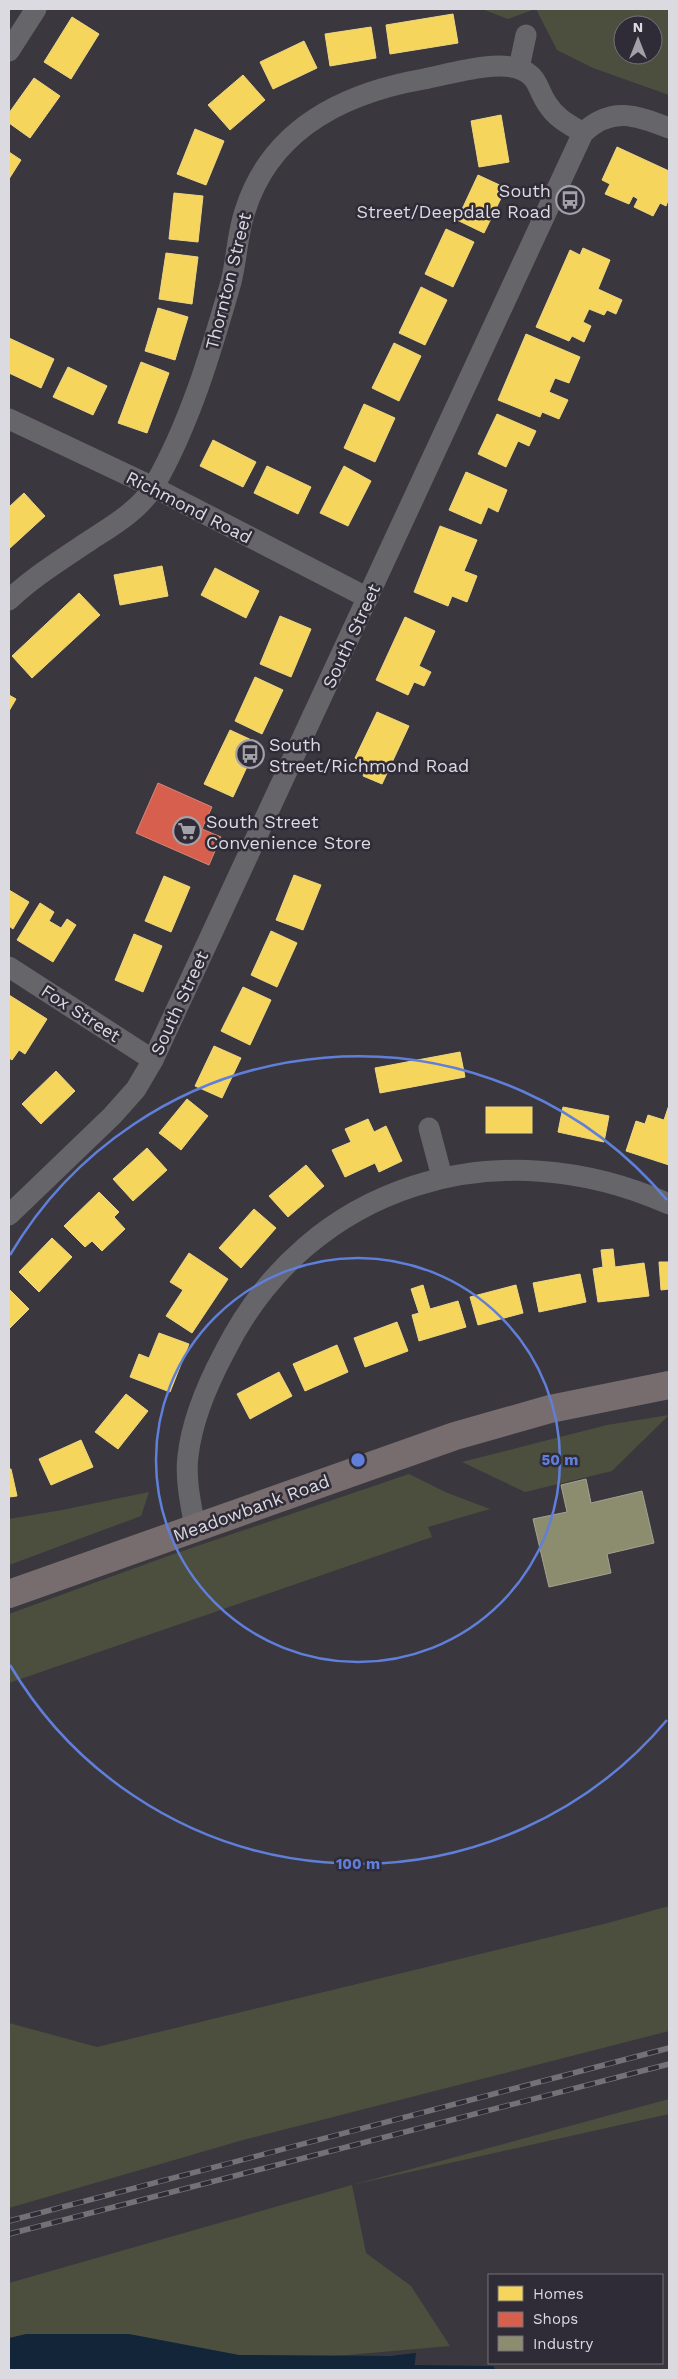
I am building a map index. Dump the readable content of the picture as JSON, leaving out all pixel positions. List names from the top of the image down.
{
  "streets": {
    "main road": ["Meadowbank Road"],
    "street": [
      "Thornton Street",
      "Richmond Road",
      "South Street",
      "Fox Street"
    ]
  },
  "crossings": [
    ["Thornton Street", "Richmond Road"],
    ["Richmond Road", "South Street"],
    ["South Street", "Fox Street"]
  ],
  "places": {
    "bus stop": ["South Street/Deepdale Road", "South Street/Richmond Road"],
    "supermarket": ["South Street Convenience Store"]
  },
  "legend": ["Homes", "Shops", "Industry"],
  "north": "top",
  "rings": ["50 m", "100 m"]
}
